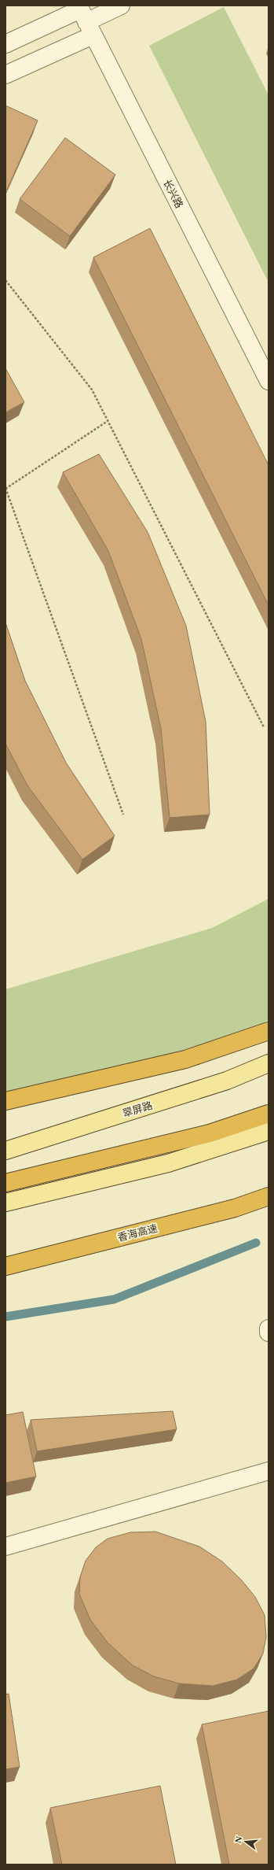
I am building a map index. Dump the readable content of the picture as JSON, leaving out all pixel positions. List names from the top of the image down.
{
  "streets": {
    "highway": ["香海高速"],
    "main road": ["翠屏路"],
    "street": ["长兴路"]
  },
  "north": "left"
}
